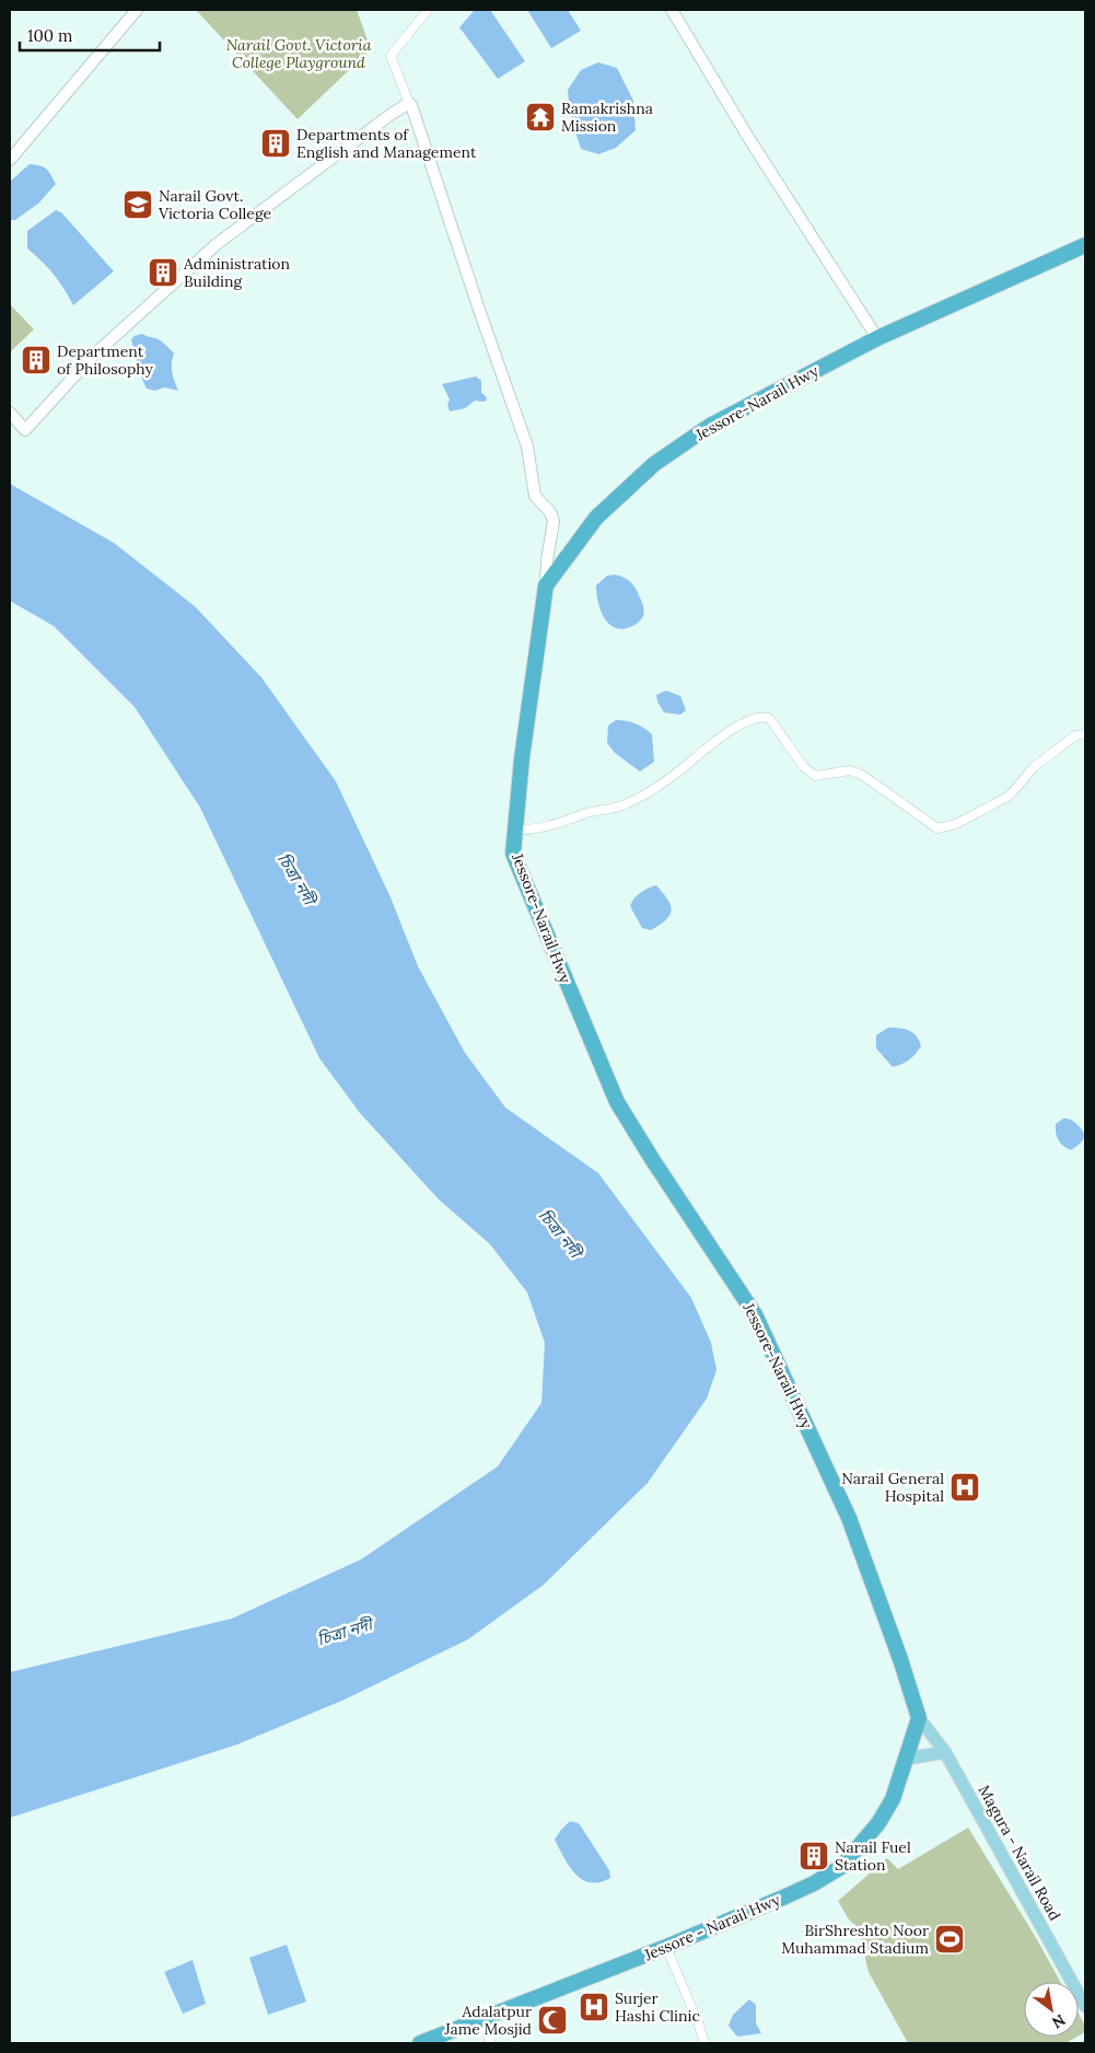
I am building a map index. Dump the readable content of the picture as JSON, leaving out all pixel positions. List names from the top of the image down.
{
  "streets": {
    "highway": ["Jessore-Narail Hwy", "Jessore - Narail Hwy"],
    "main road": ["Magura - Narail Road"]
  },
  "crossings": [
    ["Jessore-Narail Hwy", "Magura - Narail Road"],
    ["Jessore-Narail Hwy", "Jessore - Narail Hwy"],
    ["Magura - Narail Road", "Jessore - Narail Hwy"]
  ],
  "water": ["চিত্রা নদী"],
  "parks": ["Narail Govt. Victoria College Playground"],
  "places": {
    "temple": ["Ramakrishna Mission"],
    "building": [
      "Departments of English and Management",
      "Administration Building",
      "Department of Philosophy",
      "Narail Fuel Station"
    ],
    "school or university": ["Narail Govt. Victoria College"],
    "hospital": ["Narail General Hospital", "Surjer Hashi Clinic"],
    "sports": ["BirShreshto Noor Muhammad Stadium"],
    "mosque": ["Adalatpur Jame Mosjid"]
  },
  "scale_bar": "100 m",
  "north": "bottom right"
}
